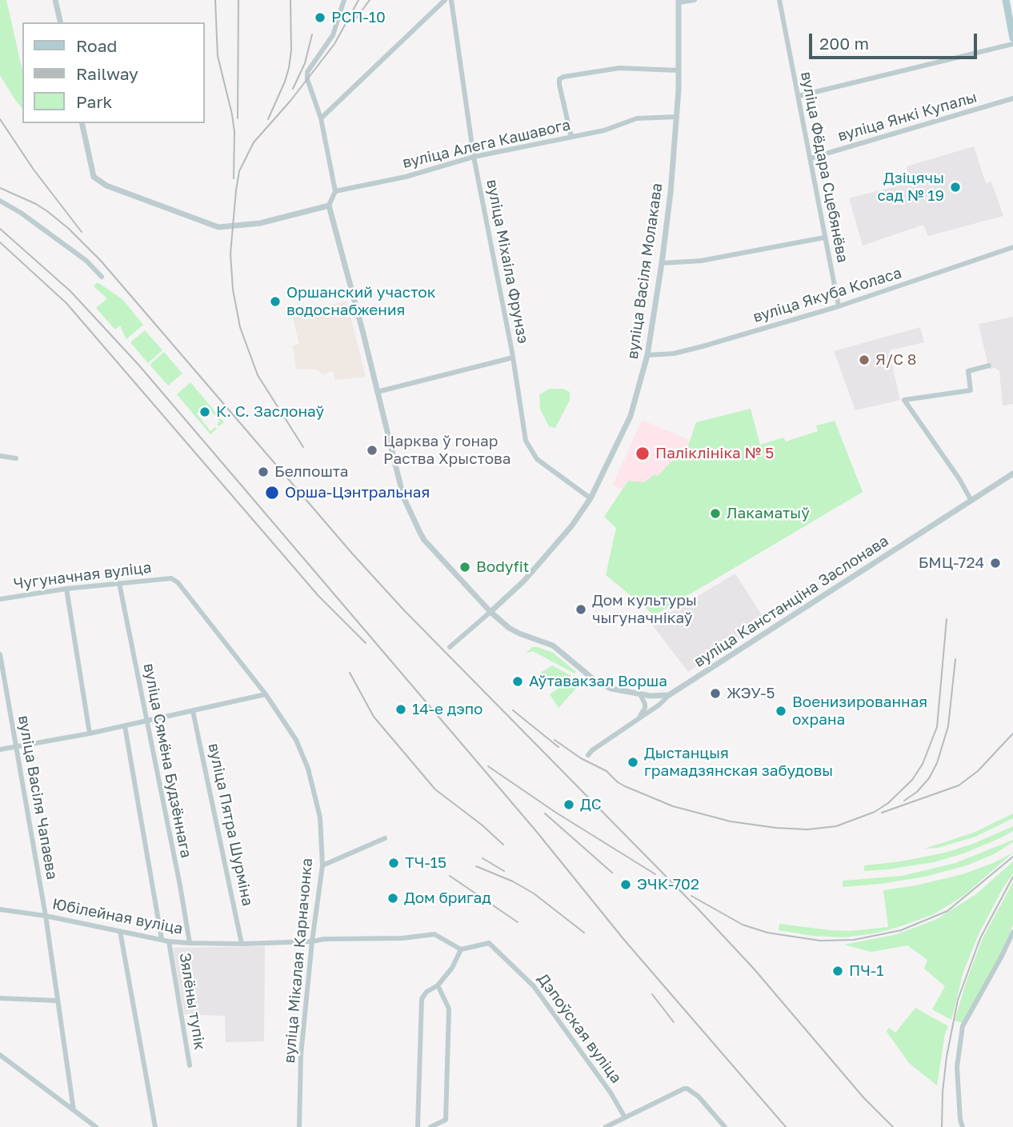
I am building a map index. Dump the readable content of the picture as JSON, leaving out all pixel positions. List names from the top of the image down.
{
  "streets": {
    "street": [
      "вуліца Янкі Купалы",
      "вуліца Алега Кашавога",
      "вуліца Фёдара Сцебянёва",
      "вуліца Міхаіла Фрунзэ",
      "вуліца Васіля Молакава",
      "вуліца Якуба Коласа",
      "Чугуначная вуліца",
      "вуліца Канстанціна Заслонава",
      "вуліца Сямёна Будзённага",
      "вуліца Васіля Чапаева",
      "вуліца Пятра Шурміна",
      "Юбілейная вуліца",
      "вуліца Мікалая Карначонка",
      "Зялёны тупік",
      "Дэпоўская вуліца"
    ]
  },
  "crossings": [
    ["вуліца Янкі Купалы", "вуліца Фёдара Сцебянёва"],
    ["вуліца Алега Кашавога", "вуліца Міхаіла Фрунзэ"],
    ["вуліца Алега Кашавога", "вуліца Васіля Молакава"],
    ["вуліца Фёдара Сцебянёва", "вуліца Якуба Коласа"],
    ["вуліца Міхаіла Фрунзэ", "вуліца Васіля Молакава"],
    ["вуліца Васіля Молакава", "вуліца Якуба Коласа"],
    ["Чугуначная вуліца", "вуліца Сямёна Будзённага"],
    ["Чугуначная вуліца", "вуліца Мікалая Карначонка"],
    ["вуліца Сямёна Будзённага", "Юбілейная вуліца"],
    ["вуліца Васіля Чапаева", "Юбілейная вуліца"],
    ["вуліца Пятра Шурміна", "Юбілейная вуліца"],
    ["Юбілейная вуліца", "вуліца Мікалая Карначонка"],
    ["Юбілейная вуліца", "Зялёны тупік"],
    ["Юбілейная вуліца", "Дэпоўская вуліца"]
  ],
  "places": [
    "РСП-10",
    "Дзіцячы сад № 19",
    "Оршанский участок водоснабжения",
    "Я/С 8",
    "К. С. Заслонаў",
    "Царква ў гонар Раства Хрыстова",
    "Паліклініка № 5",
    "Белпошта",
    "Орша-Цэнтральная",
    "Лакаматыў",
    "БМЦ-724",
    "Bodyfit",
    "Дом культуры чыгуначнікаў",
    "Аўтавакзал Ворша",
    "ЖЭУ-5",
    "14-е дэпо",
    "Военизированная охрана",
    "Дыстанцыя грамадзянская забудовы",
    "ДС",
    "ТЧ-15",
    "ЭЧК-702",
    "Дом бригад",
    "ПЧ-1"
  ],
  "legend": ["Road", "Railway", "Park"],
  "scale_bar": "200 m"
}
